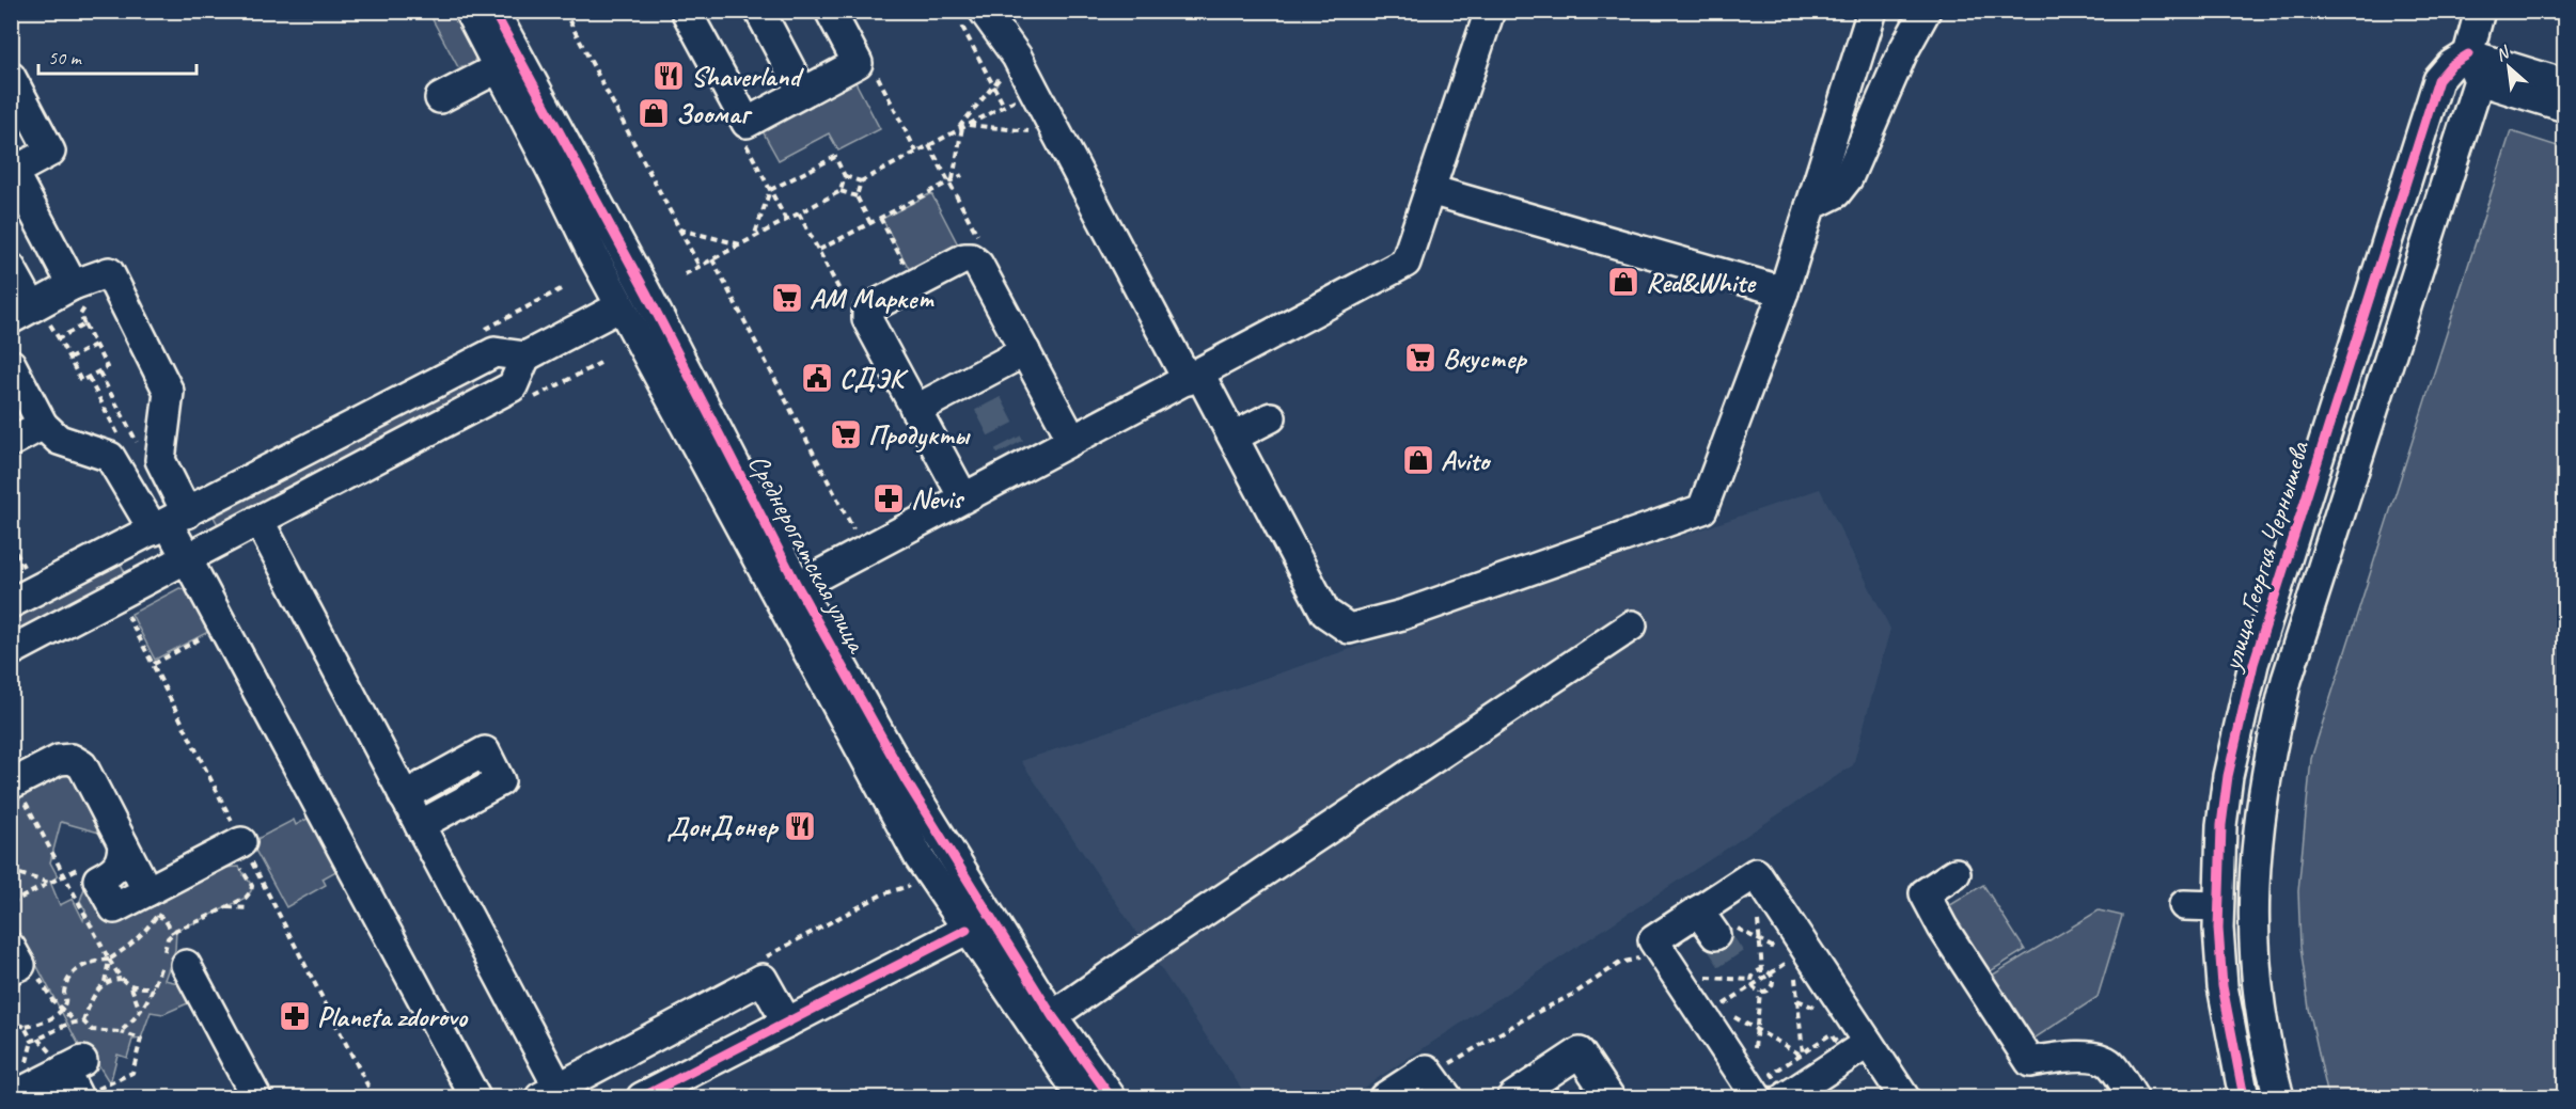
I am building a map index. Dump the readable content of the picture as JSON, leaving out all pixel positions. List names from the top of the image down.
{
  "streets": {
    "street": ["Среднерогатская улица", "улица Георгия Чернышева"]
  },
  "places": {
    "restaurant": ["Shaverland", "ДонДонер"],
    "shop": ["Зоомаг", "Red&White", "Avito"],
    "supermarket": ["АМ Маркет", "Вкустер", "Продукты"],
    "public building": ["СДЭК"],
    "pharmacy": ["Nevis", "Planeta zdorovo"]
  },
  "scale_bar": "50 m",
  "north": "top left"
}
